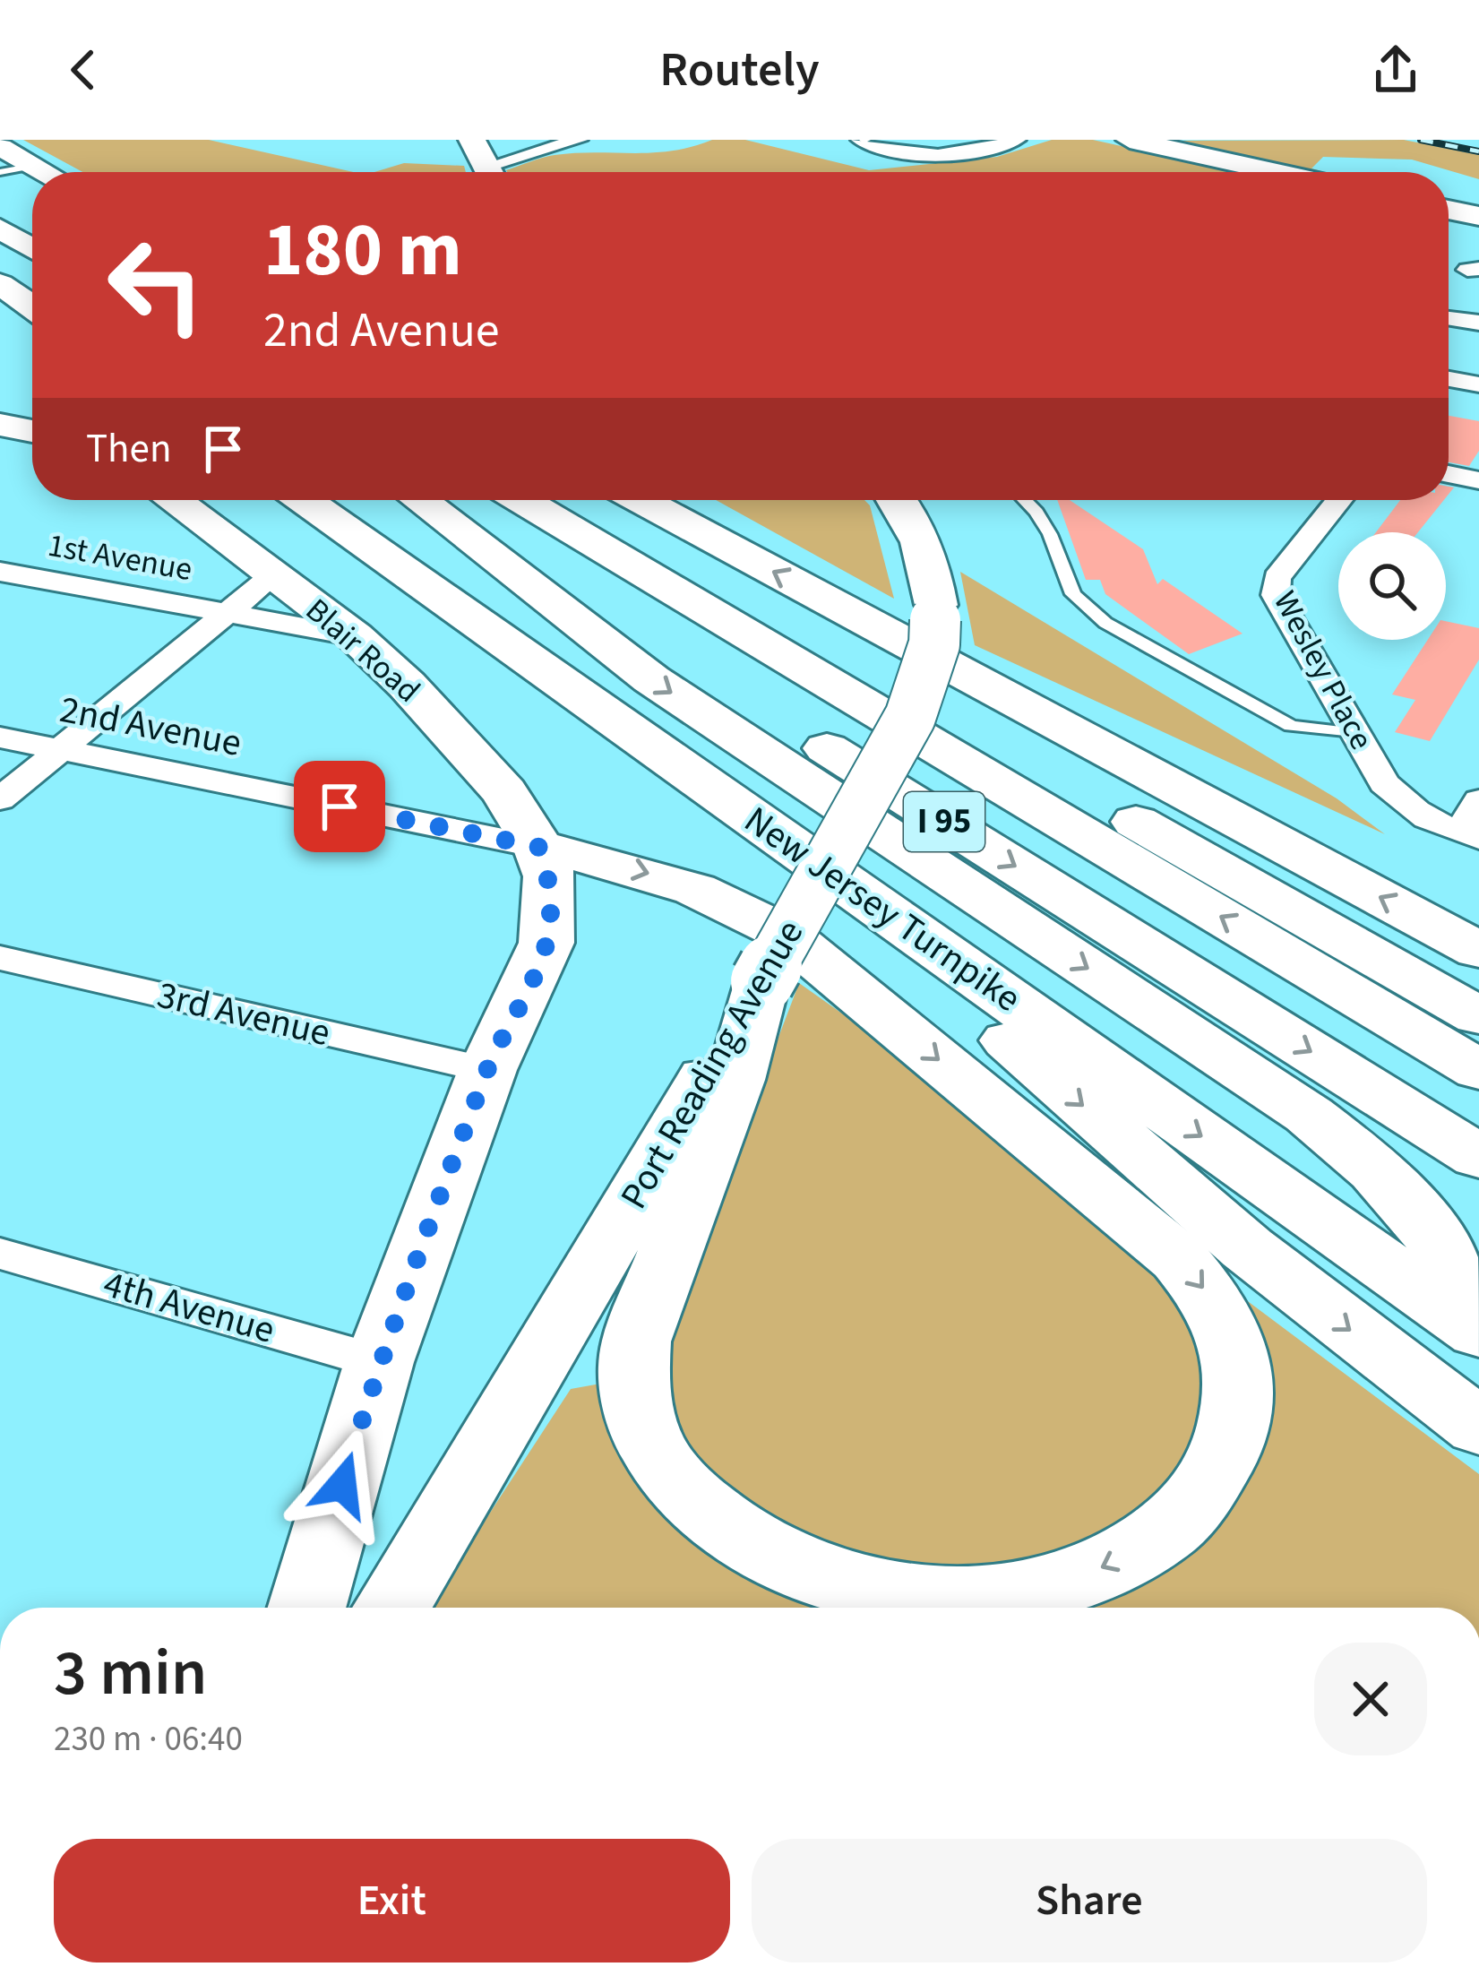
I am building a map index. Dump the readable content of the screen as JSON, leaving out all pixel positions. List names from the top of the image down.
{
  "streets": {
    "main road": [
      "Blair Road",
      "I 95",
      "New Jersey Turnpike",
      "Port Reading Avenue"
    ],
    "street": [
      "1st Avenue",
      "Wesley Place",
      "2nd Avenue",
      "3rd Avenue",
      "4th Avenue"
    ]
  },
  "crossings": [
    ["1st Avenue", "Blair Road"],
    ["Blair Road", "2nd Avenue"]
  ],
  "page": {
    "header": "Routely",
    "turn": ["180 m", "2nd Avenue"],
    "then": "Then",
    "heading": ["3 min", "230 m · 06:40"],
    "buttons": ["Exit", "Share"]
  }
}
